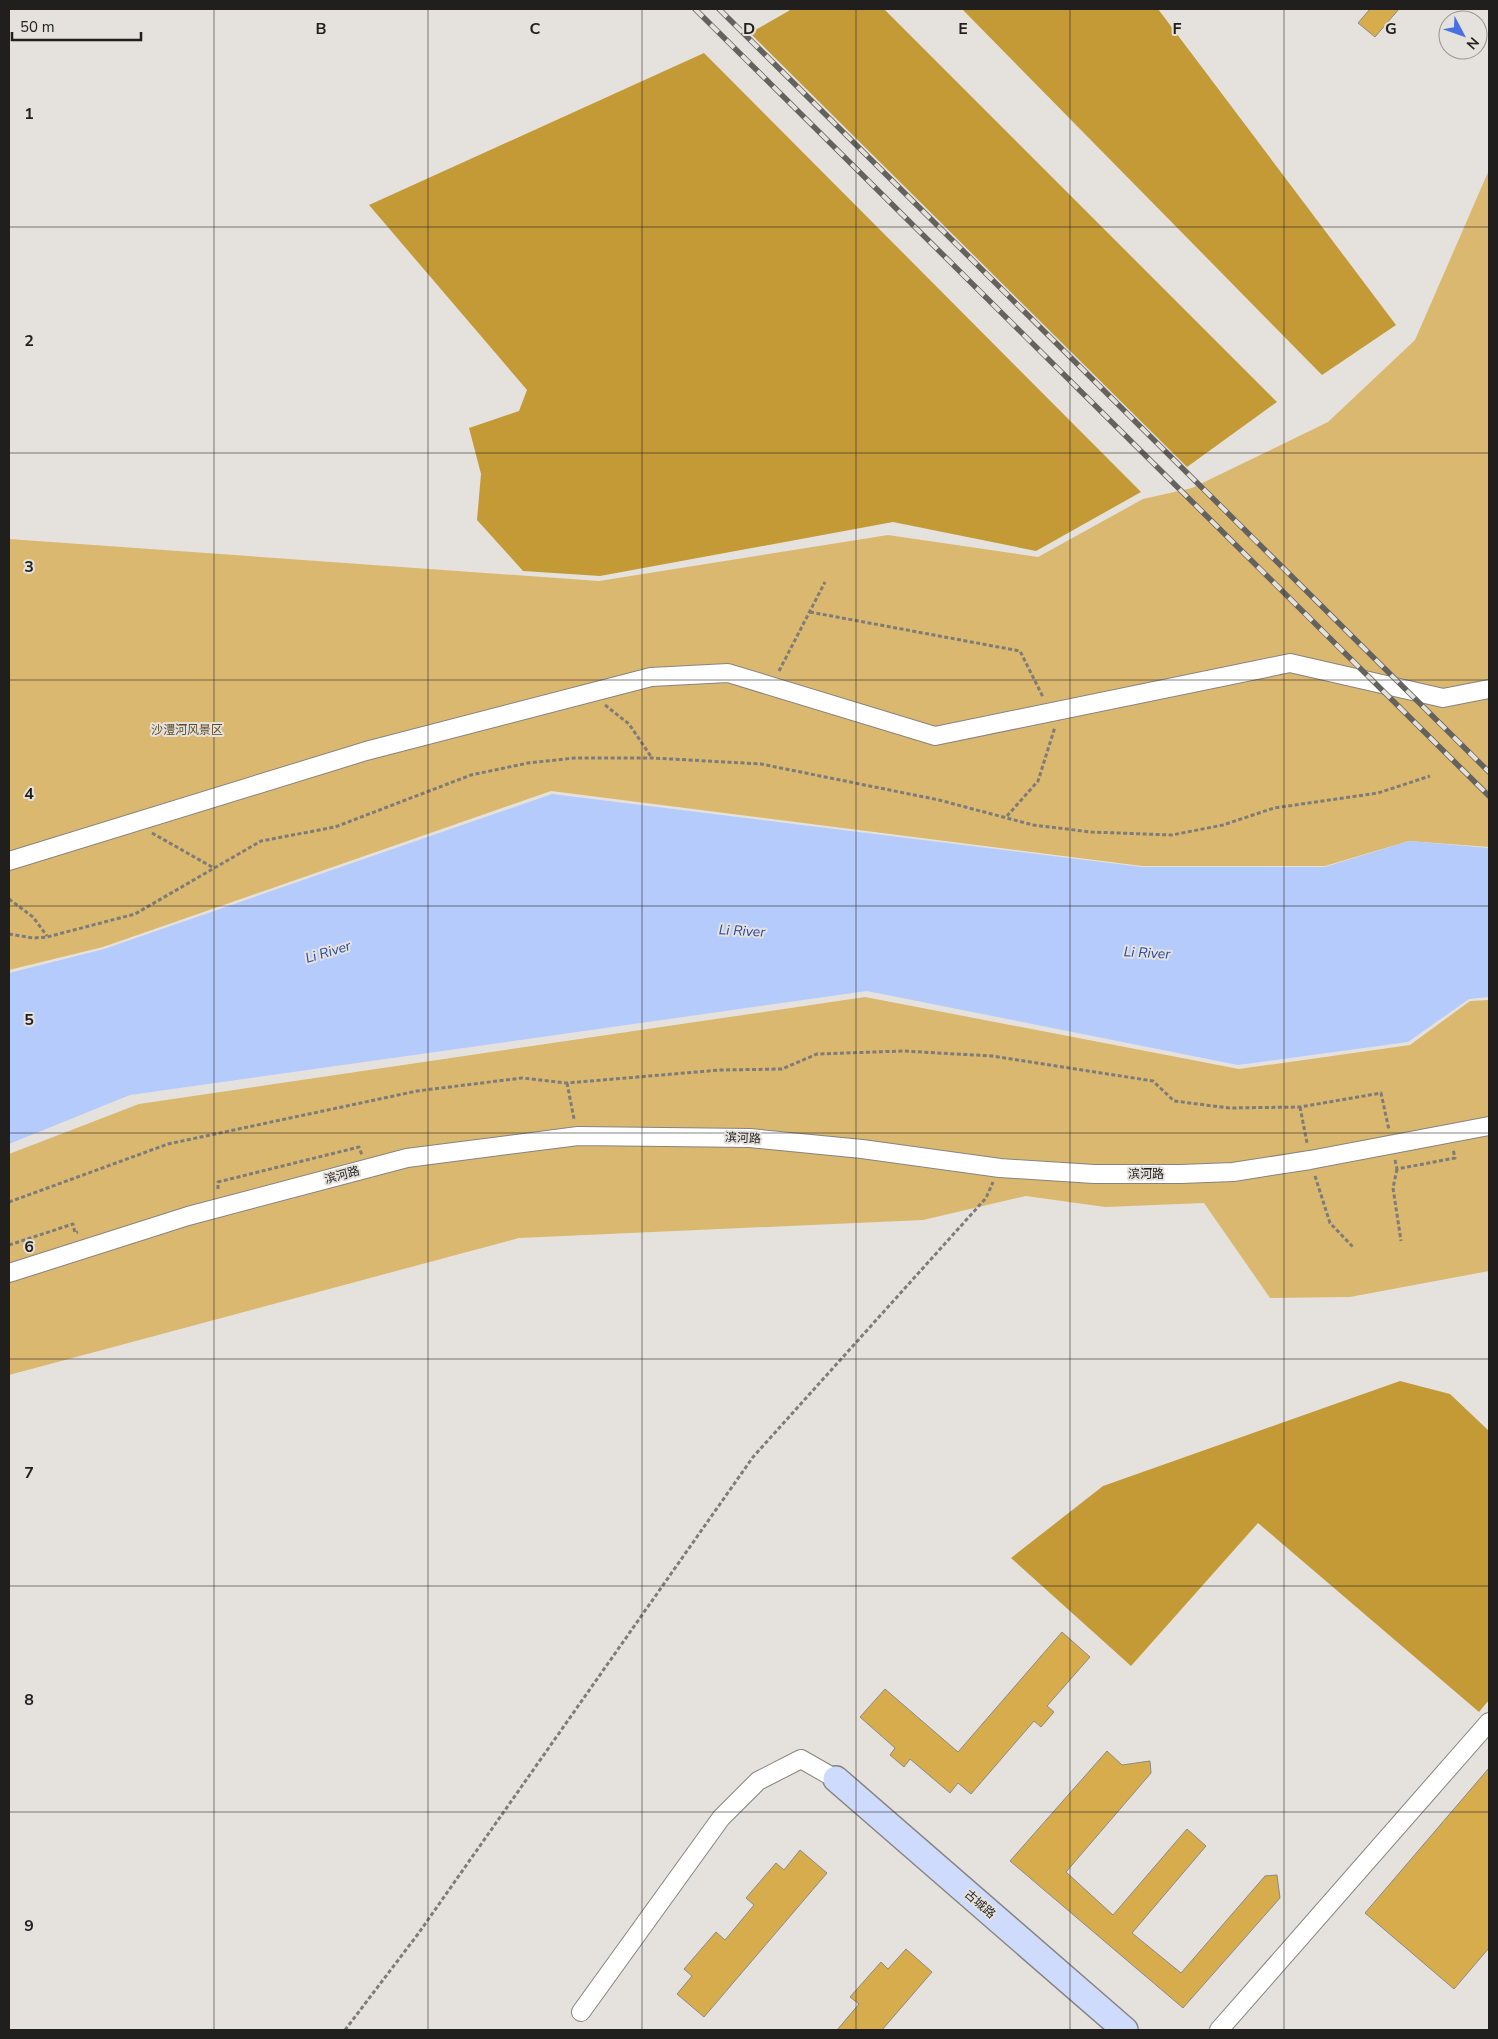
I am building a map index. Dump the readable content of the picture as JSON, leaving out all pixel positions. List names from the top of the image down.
{
  "streets": {
    "street": ["滨河路", "古城路"]
  },
  "water": ["Li River"],
  "parks": ["沙澧河风景区"],
  "scale_bar": "50 m",
  "north": "bottom right",
  "grid": {
    "columns": [
      "B",
      "C",
      "D",
      "E",
      "F",
      "G"
    ],
    "rows": [
      "1",
      "2",
      "3",
      "4",
      "5",
      "6",
      "7",
      "8",
      "9"
    ]
  }
}
